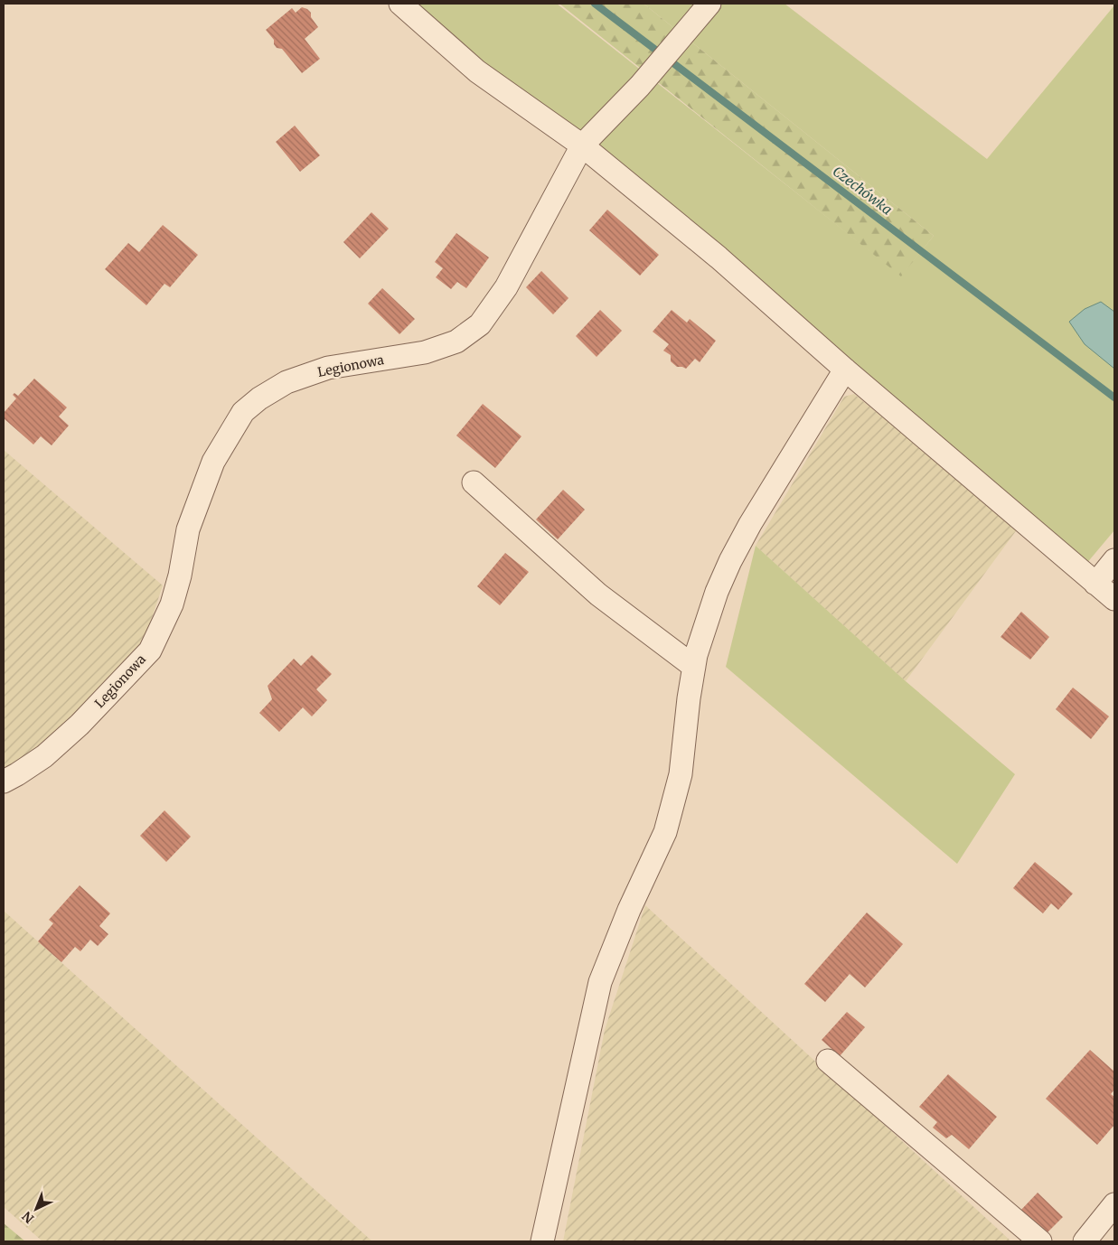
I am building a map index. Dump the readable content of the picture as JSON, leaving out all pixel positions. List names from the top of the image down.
{
  "streets": {
    "street": ["Legionowa"]
  },
  "water": ["Czechówka"],
  "north": "bottom left"
}
